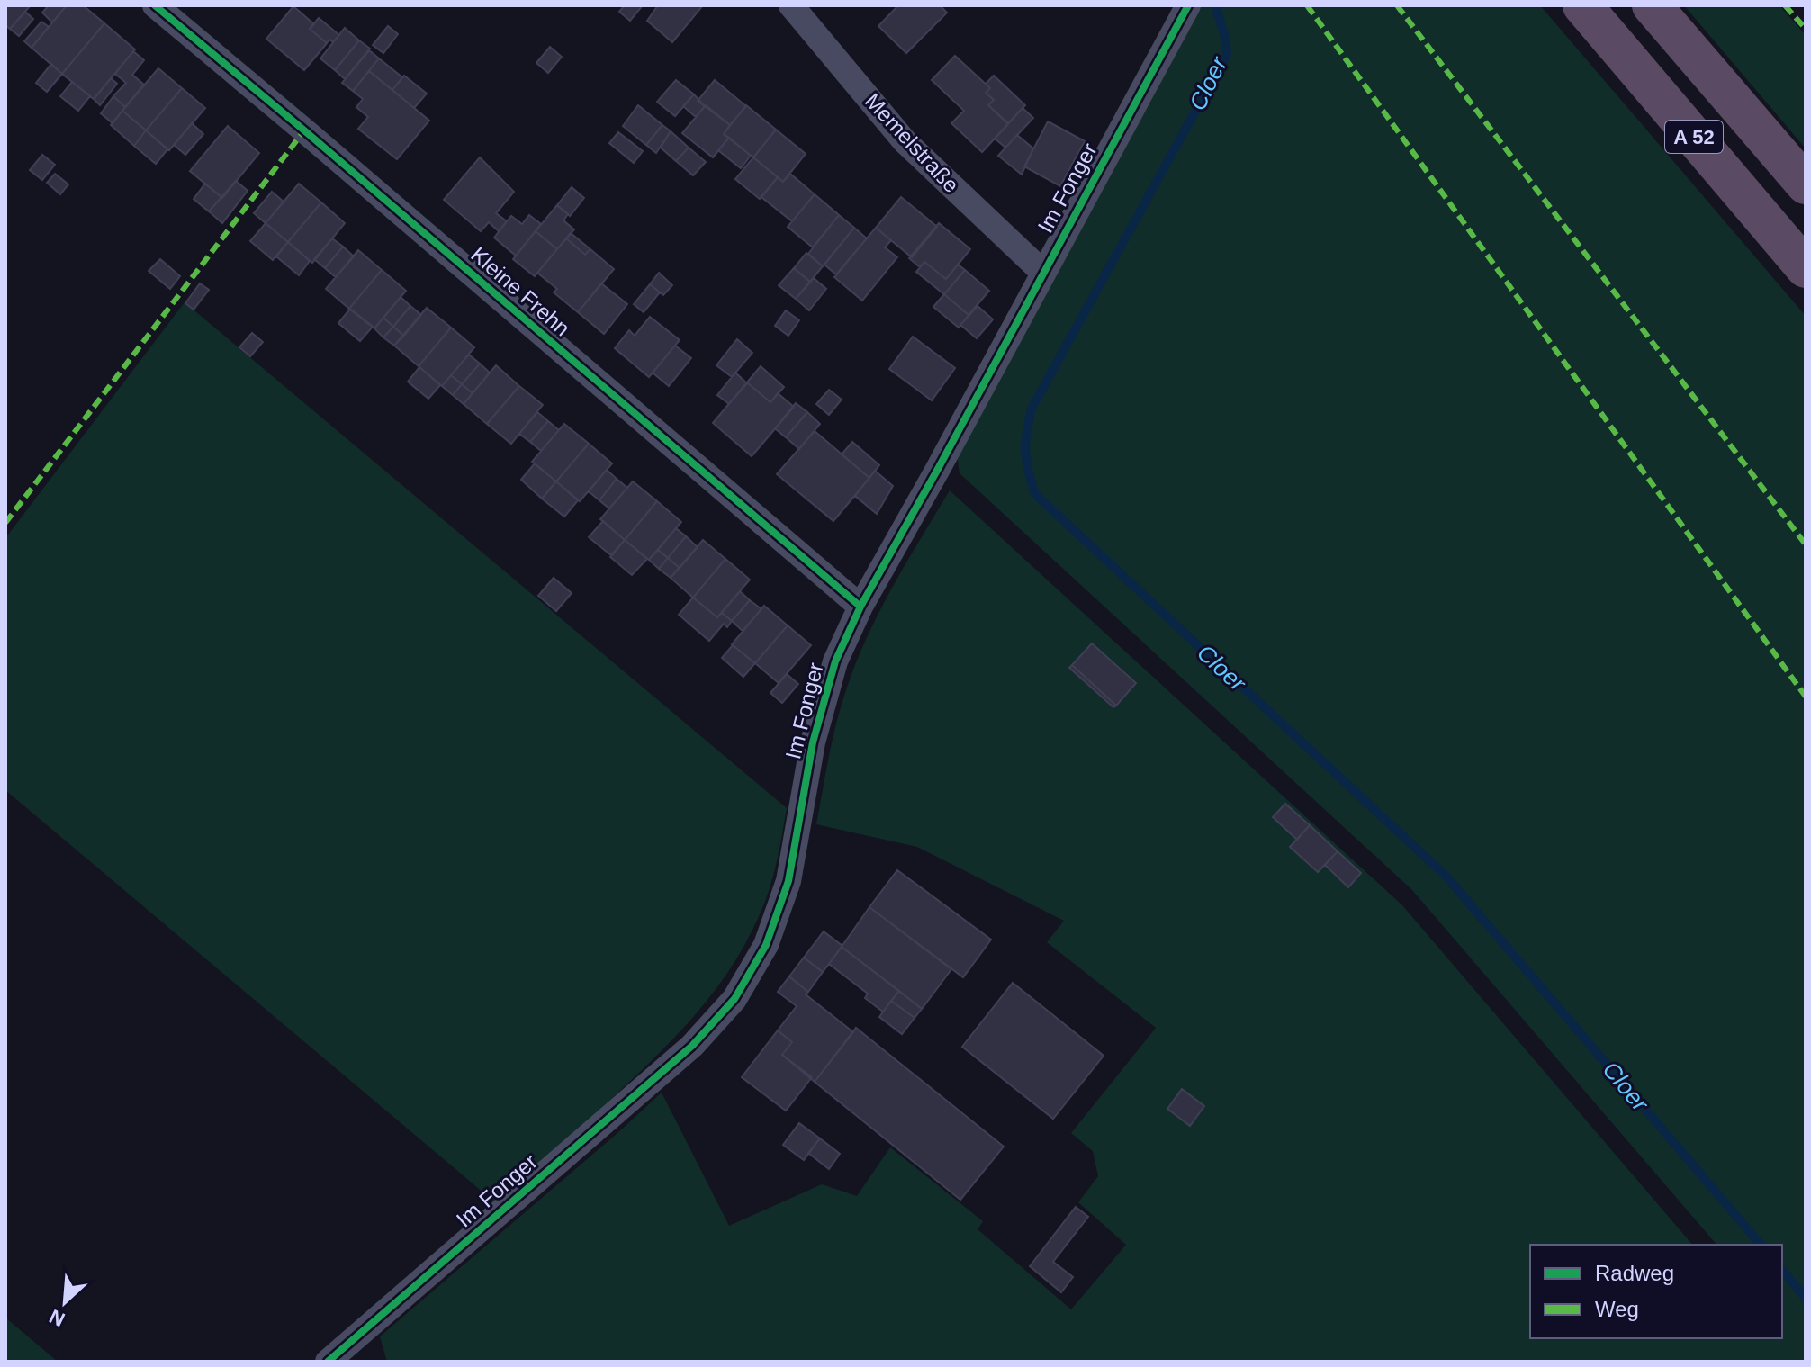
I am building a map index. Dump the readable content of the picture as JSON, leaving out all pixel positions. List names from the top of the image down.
{
  "streets": {
    "highway": ["A 52"],
    "street": ["Memelstraße", "Im Fonger", "Kleine Frehn"]
  },
  "crossings": [
    ["Memelstraße", "Im Fonger"],
    ["Im Fonger", "Kleine Frehn"]
  ],
  "water": ["Cloer"],
  "legend": ["Radweg", "Weg"],
  "north": "bottom left"
}
